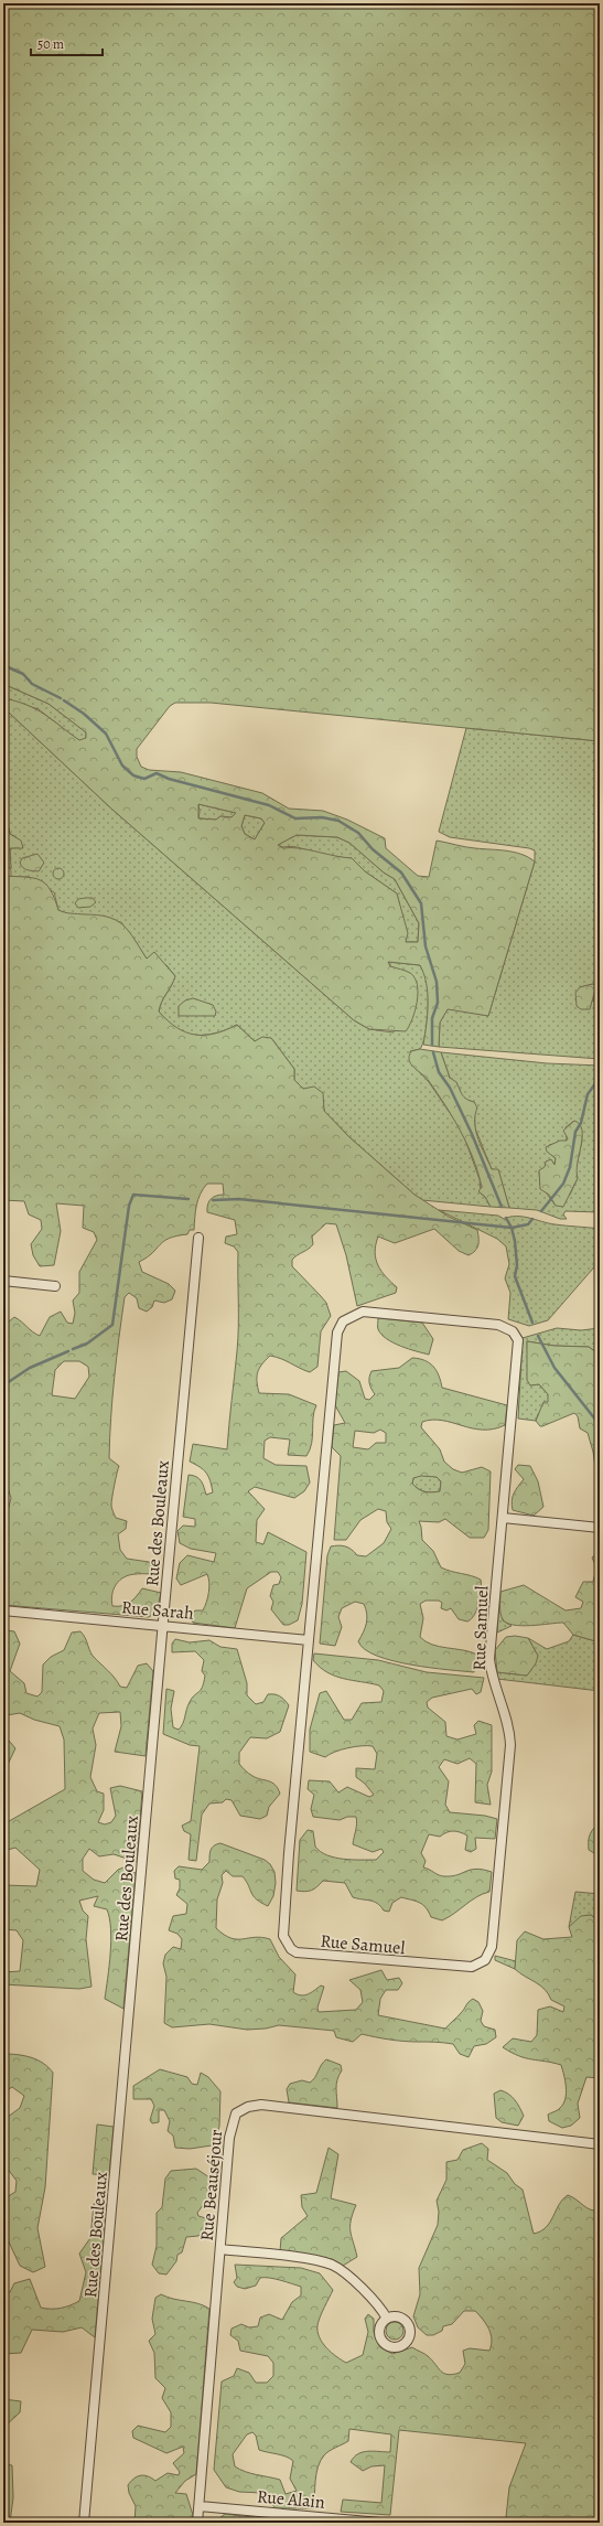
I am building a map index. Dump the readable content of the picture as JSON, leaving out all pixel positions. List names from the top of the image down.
{
  "streets": {
    "street": [
      "Rue des Bouleaux",
      "Rue Sarah",
      "Rue Samuel",
      "Rue Beauséjour",
      "Rue Alain"
    ]
  },
  "crossings": [
    ["Rue des Bouleaux", "Rue Sarah"],
    ["Rue Sarah", "Rue Samuel"],
    ["Rue Beauséjour", "Rue Alain"]
  ],
  "scale_bar": "50 m"
}
